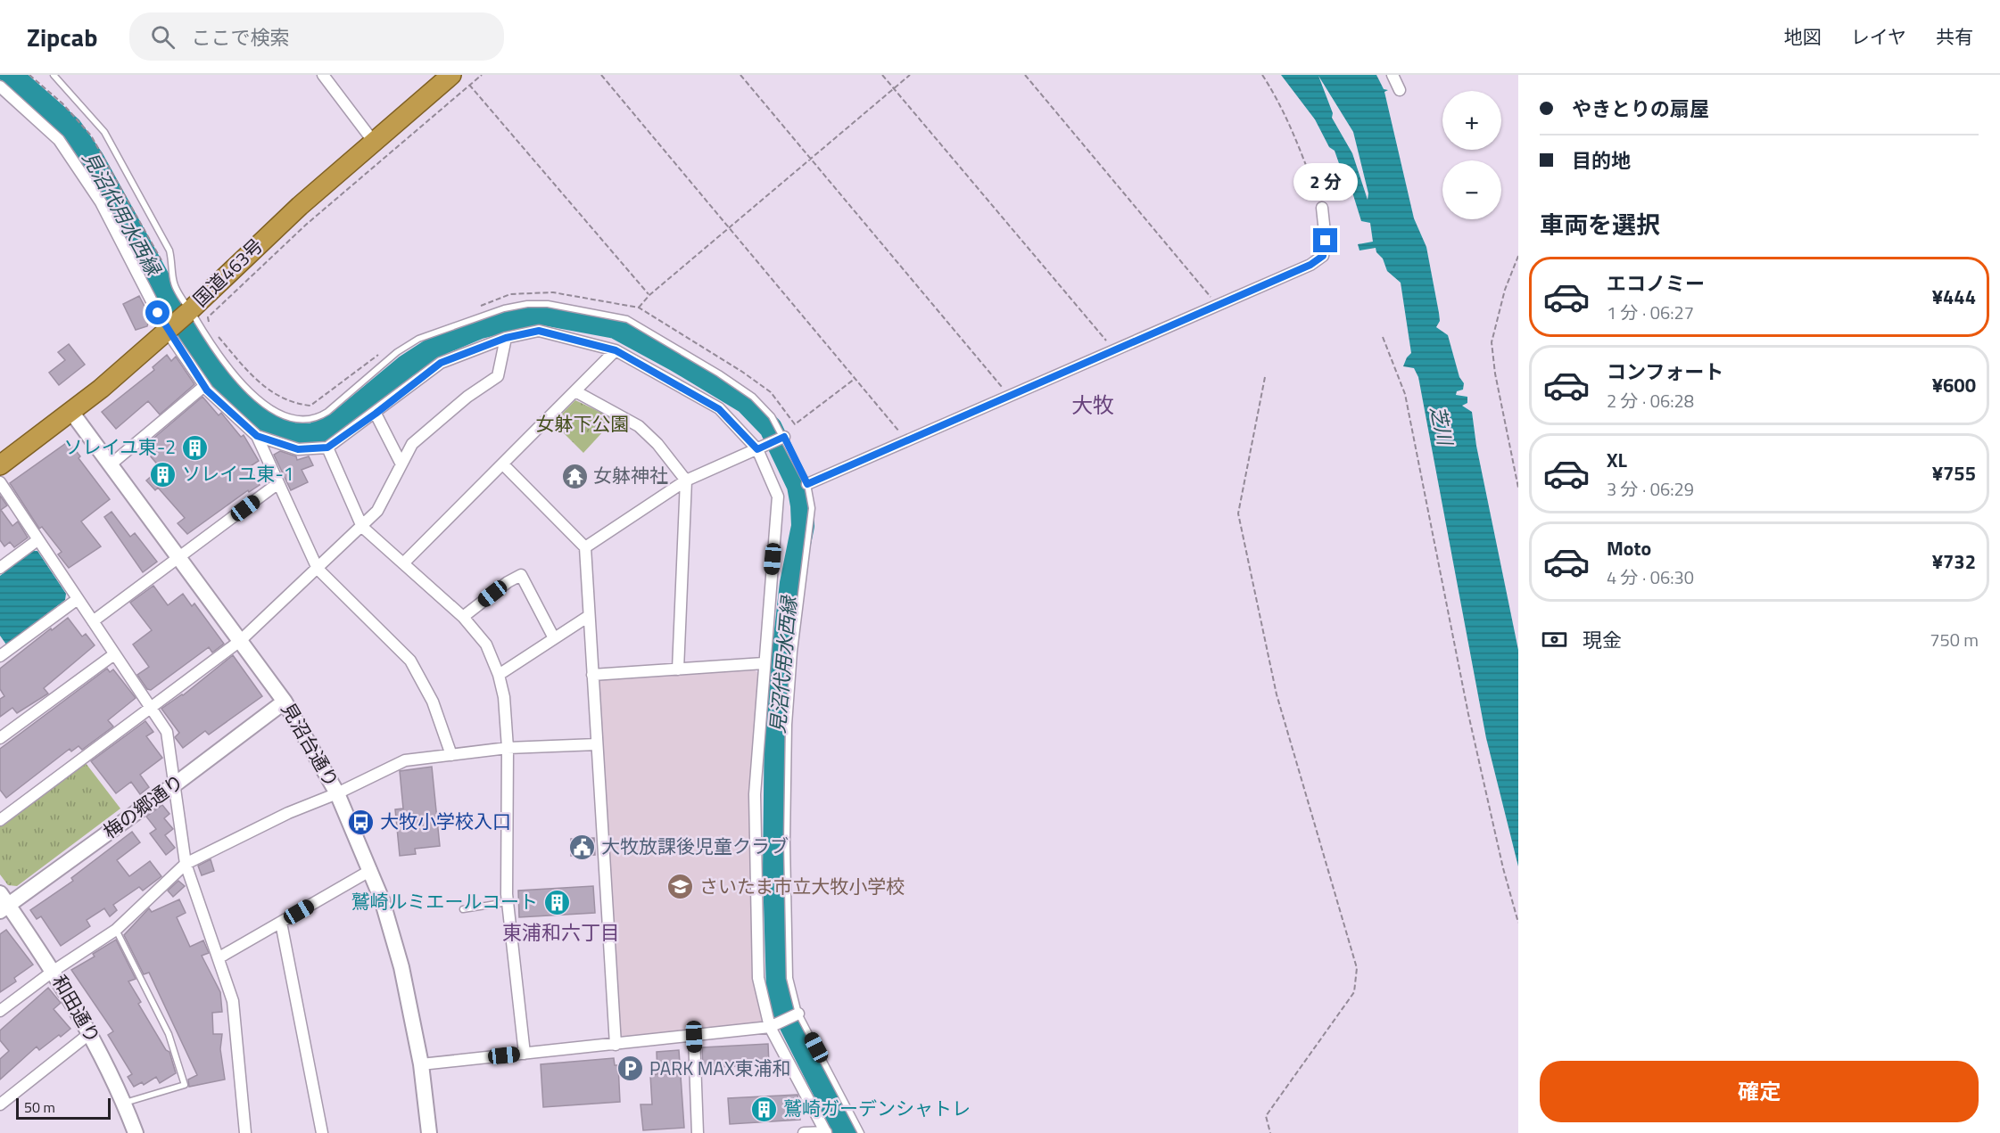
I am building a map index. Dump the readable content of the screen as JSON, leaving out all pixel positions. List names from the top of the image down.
{
  "streets": {
    "highway": ["国道463号"],
    "street": ["見沼台通り", "梅の郷通り", "和田通り"]
  },
  "crossings": [
    ["国道463号", "見沼台通り"],
    ["見沼台通り", "梅の郷通り"],
    ["梅の郷通り", "和田通り"]
  ],
  "districts": ["大牧", "東浦和六丁目"],
  "water": ["見沼代用水西縁", "芝川"],
  "parks": ["女躰下公園"],
  "places": {
    "building": [
      "ソレイユ東-2",
      "ソレイユ東-1",
      "鷲崎ルミエールコート",
      "鷲崎ガーデンシャトレ"
    ],
    "temple": ["女躰神社"],
    "bus stop": ["大牧小学校入口"],
    "public building": ["大牧放課後児童クラブ"],
    "school or university": ["さいたま市立大牧小学校"],
    "parking": ["PARK MAX東浦和"]
  },
  "scale_bar": "50 m",
  "page": {
    "header": "Zipcab",
    "search": "ここで検索",
    "nav": ["地図", "レイヤ", "共有"],
    "banner": ["やきとりの扇屋", "目的地"],
    "map_buttons": ["+", "−"],
    "bubble": "2 分",
    "heading": "車両を選択",
    "list": [
      {
        "name": "エコノミー",
        "note": "1 分 · 06:27",
        "value": "¥444"
      },
      {
        "name": "コンフォート",
        "note": "2 分 · 06:28",
        "value": "¥600"
      },
      {
        "name": "XL",
        "note": "3 分 · 06:29",
        "value": "¥755"
      },
      {
        "name": "Moto",
        "note": "4 分 · 06:30",
        "value": "¥732"
      }
    ],
    "pay": ["現金", "750 m"],
    "buttons": "確定",
    "scale": "50 m"
  }
}
